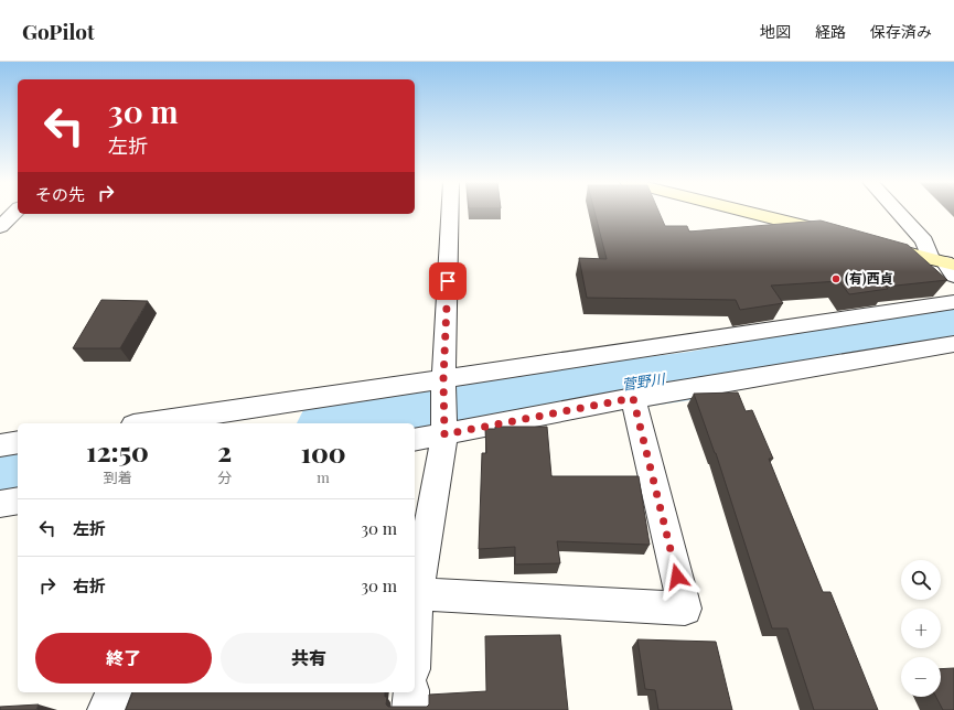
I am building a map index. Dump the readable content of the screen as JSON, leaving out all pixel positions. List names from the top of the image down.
{
  "water": ["菅野川"],
  "places": ["(有)西貞"],
  "page": {
    "header": "GoPilot",
    "nav": ["地図", "経路", "保存済み"],
    "turn": ["30 m", "左折"],
    "then": "その先",
    "eta": [
      "12:50",
      "到着",
      "2",
      "分",
      "100",
      "m"
    ],
    "list": [
      {
        "name": "左折",
        "value": "30 m"
      },
      {
        "name": "右折",
        "value": "30 m"
      }
    ],
    "map_buttons": ["+", "−"],
    "buttons": ["終了", "共有"]
  }
}
